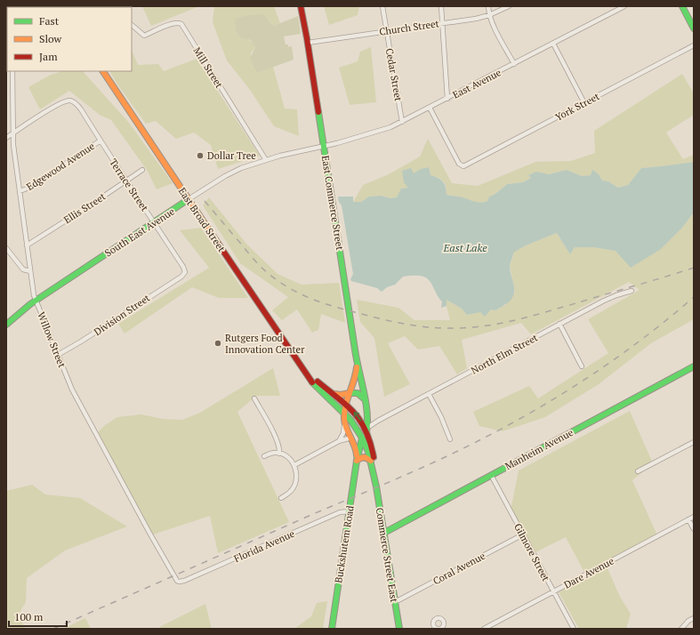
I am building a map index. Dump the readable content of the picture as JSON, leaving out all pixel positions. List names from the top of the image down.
{
  "streets": {
    "main road": [
      "East Commerce Street",
      "East Broad Street",
      "South East Avenue",
      "Manheim Avenue",
      "Buckshutem Road",
      "Commerce Street East"
    ],
    "street": [
      "Church Street",
      "Mill Street",
      "Cedar Street",
      "East Avenue",
      "York Street",
      "Edgewood Avenue",
      "Terrace Street",
      "Ellis Street",
      "Division Street",
      "Willow Street",
      "North Elm Street",
      "Florida Avenue",
      "Gilmore Street",
      "Coral Avenue",
      "Dare Avenue"
    ]
  },
  "crossings": [
    ["Church Street", "Cedar Street"],
    ["Church Street", "East Commerce Street"],
    ["Mill Street", "South East Avenue"],
    ["Cedar Street", "East Avenue"],
    ["East Avenue", "York Street"],
    ["East Avenue", "East Commerce Street"],
    ["East Avenue", "South East Avenue"],
    ["Edgewood Avenue", "Terrace Street"],
    ["Edgewood Avenue", "Willow Street"],
    ["Terrace Street", "Ellis Street"],
    ["Terrace Street", "South East Avenue"],
    ["Terrace Street", "Division Street"],
    ["Terrace Street", "Willow Street"],
    ["East Commerce Street", "South East Avenue"],
    ["East Commerce Street", "Commerce Street East"],
    ["Ellis Street", "Willow Street"],
    ["East Broad Street", "South East Avenue"],
    ["East Broad Street", "North Elm Street"],
    ["East Broad Street", "Buckshutem Road"],
    ["East Broad Street", "Commerce Street East"],
    ["South East Avenue", "Willow Street"],
    ["Division Street", "Willow Street"],
    ["Willow Street", "Florida Avenue"],
    ["North Elm Street", "Commerce Street East"],
    ["Manheim Avenue", "Gilmore Street"],
    ["Manheim Avenue", "Commerce Street East"],
    ["Buckshutem Road", "Florida Avenue"],
    ["Buckshutem Road", "Commerce Street East"],
    ["Gilmore Street", "Coral Avenue"],
    ["Gilmore Street", "Dare Avenue"],
    ["Commerce Street East", "Coral Avenue"]
  ],
  "water": ["East Lake"],
  "places": ["Dollar Tree", "Rutgers Food Innovation Center"],
  "legend": ["Fast", "Slow", "Jam"],
  "scale_bar": "100 m"
}
